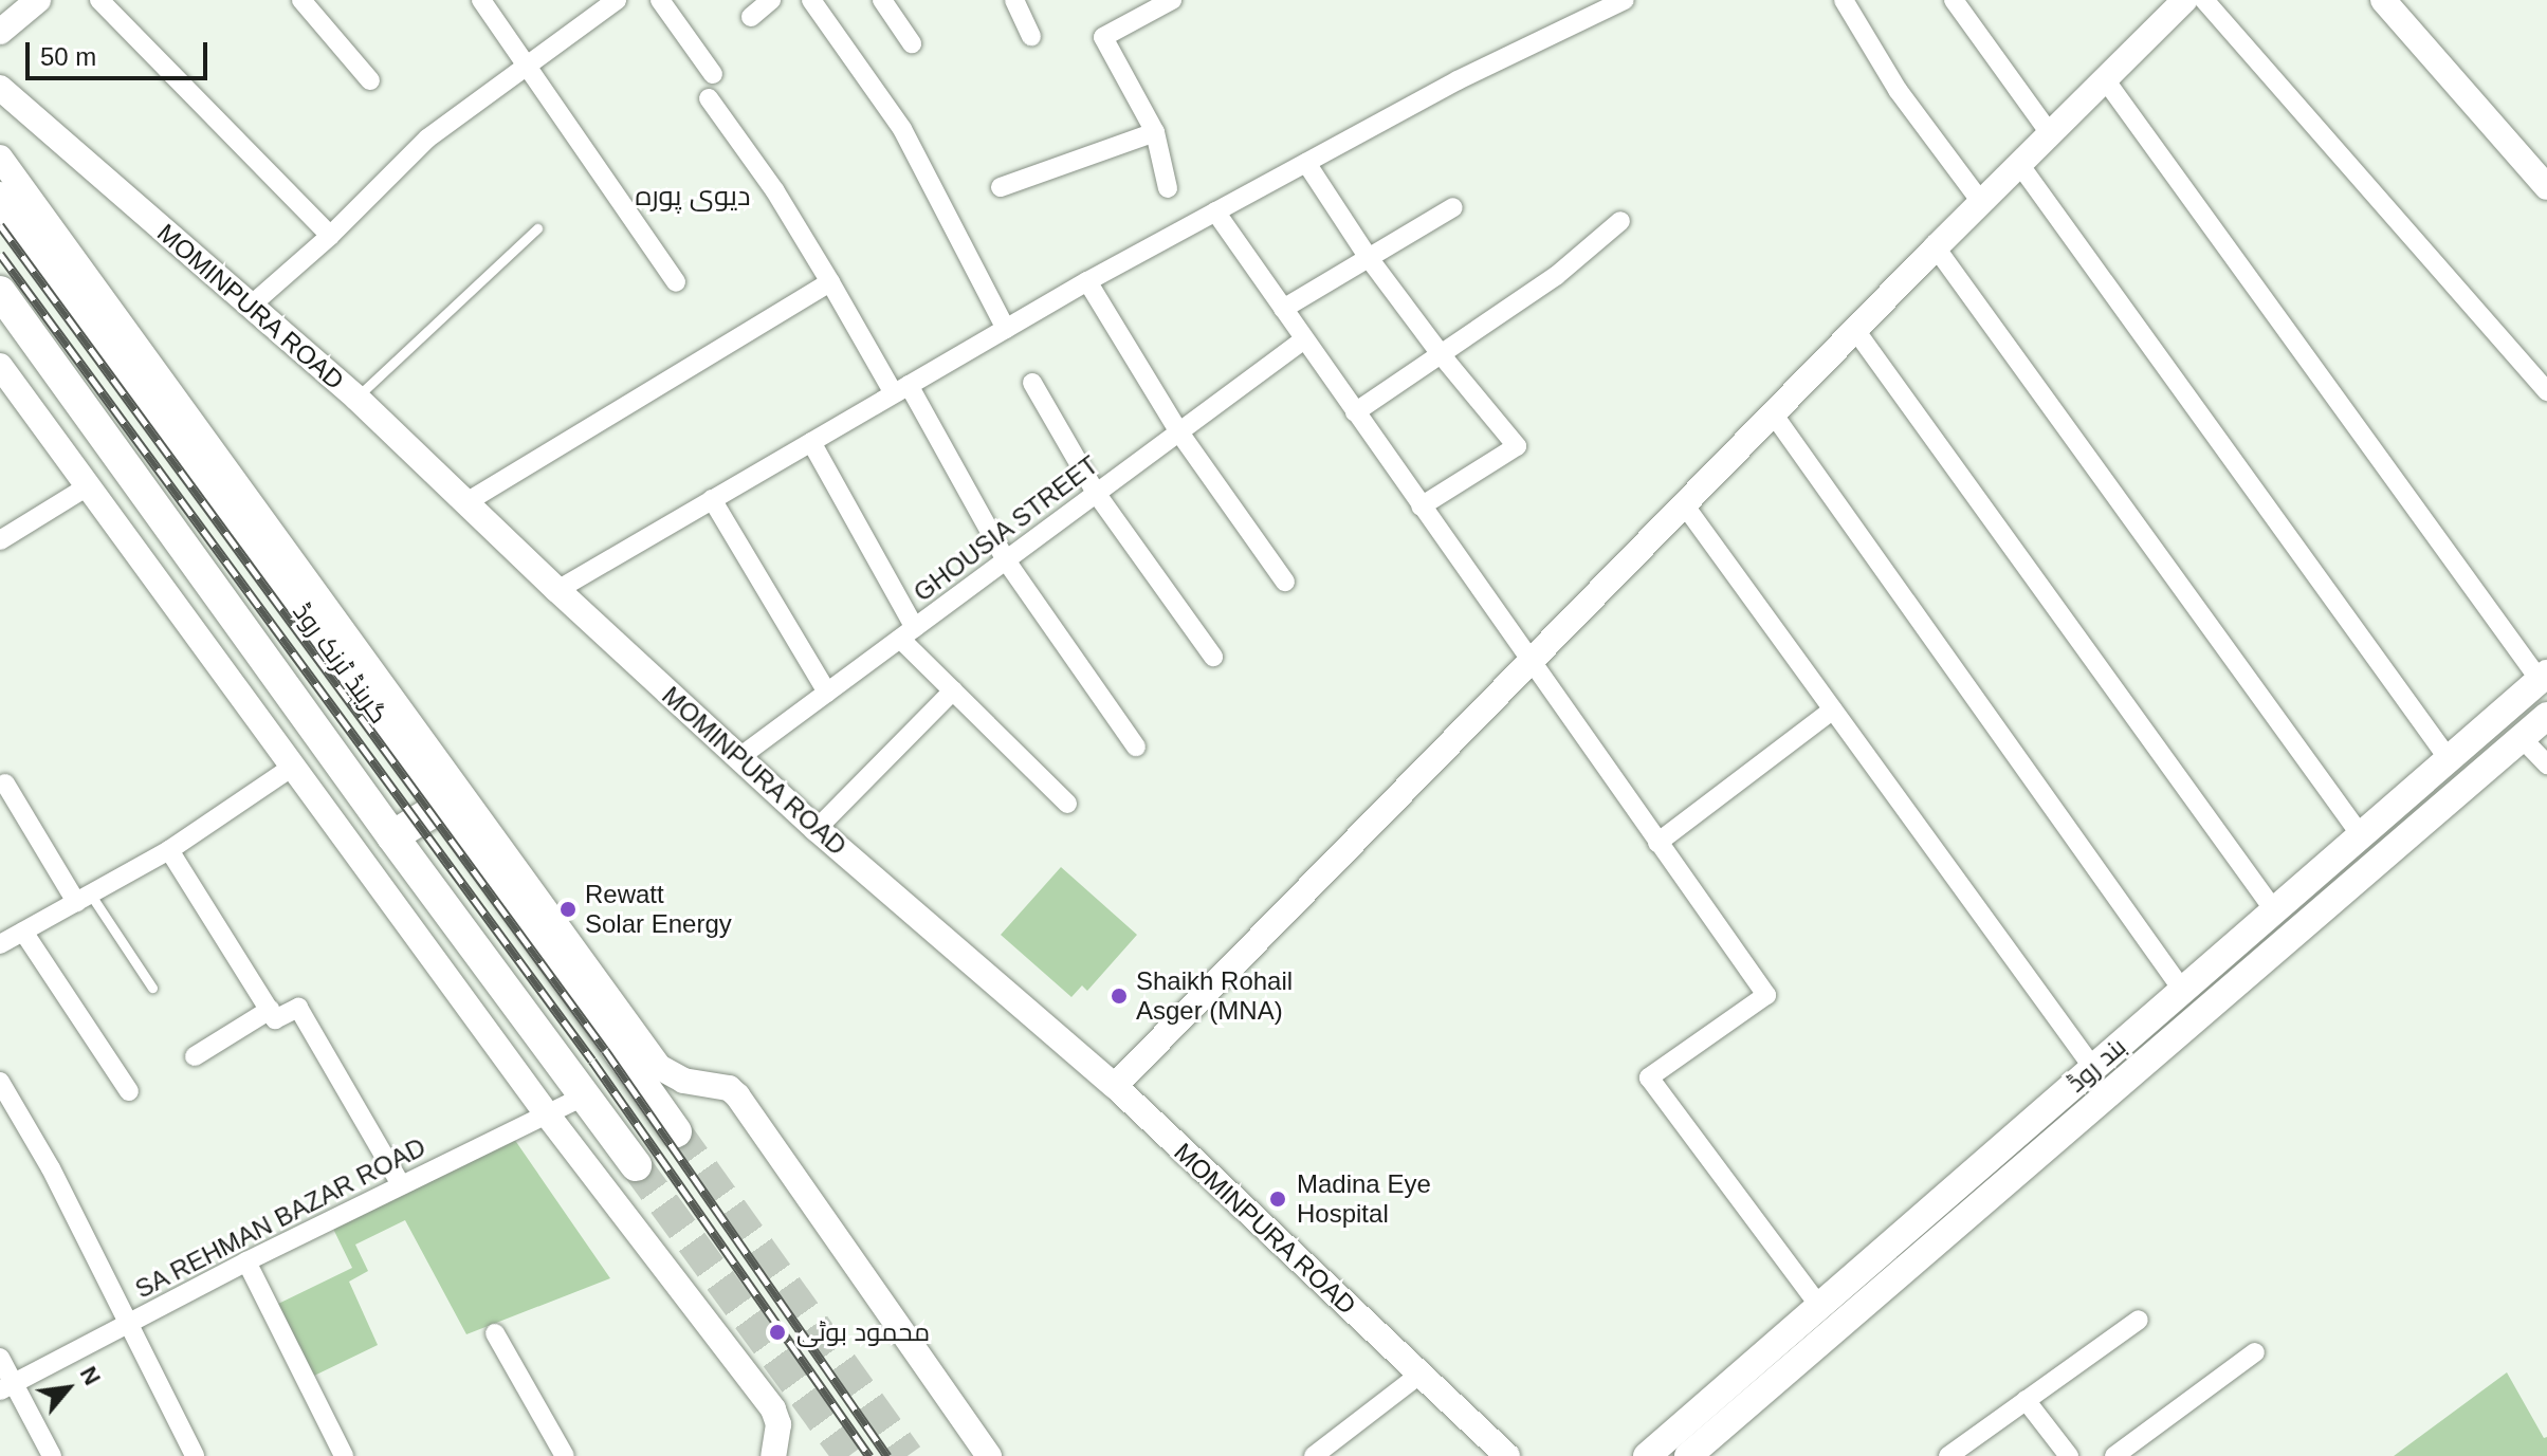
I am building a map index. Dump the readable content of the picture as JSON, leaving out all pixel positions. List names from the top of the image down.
{
  "streets": {
    "main road": ["گرینڈ ٹرنک روڈ", "بند روڈ"],
    "street": ["MOMINPURA ROAD", "GHOUSIA STREET", "SA REHMAN BAZAR ROAD"]
  },
  "crossings": [
    ["MOMINPURA ROAD", "GHOUSIA STREET"]
  ],
  "districts": ["دیوی پورہ"],
  "places": [
    "Rewatt Solar Energy",
    "Shaikh Rohail Asger (MNA)",
    "Madina Eye Hospital",
    "محمود بوٹی"
  ],
  "scale_bar": "50 m",
  "north": "top right"
}
